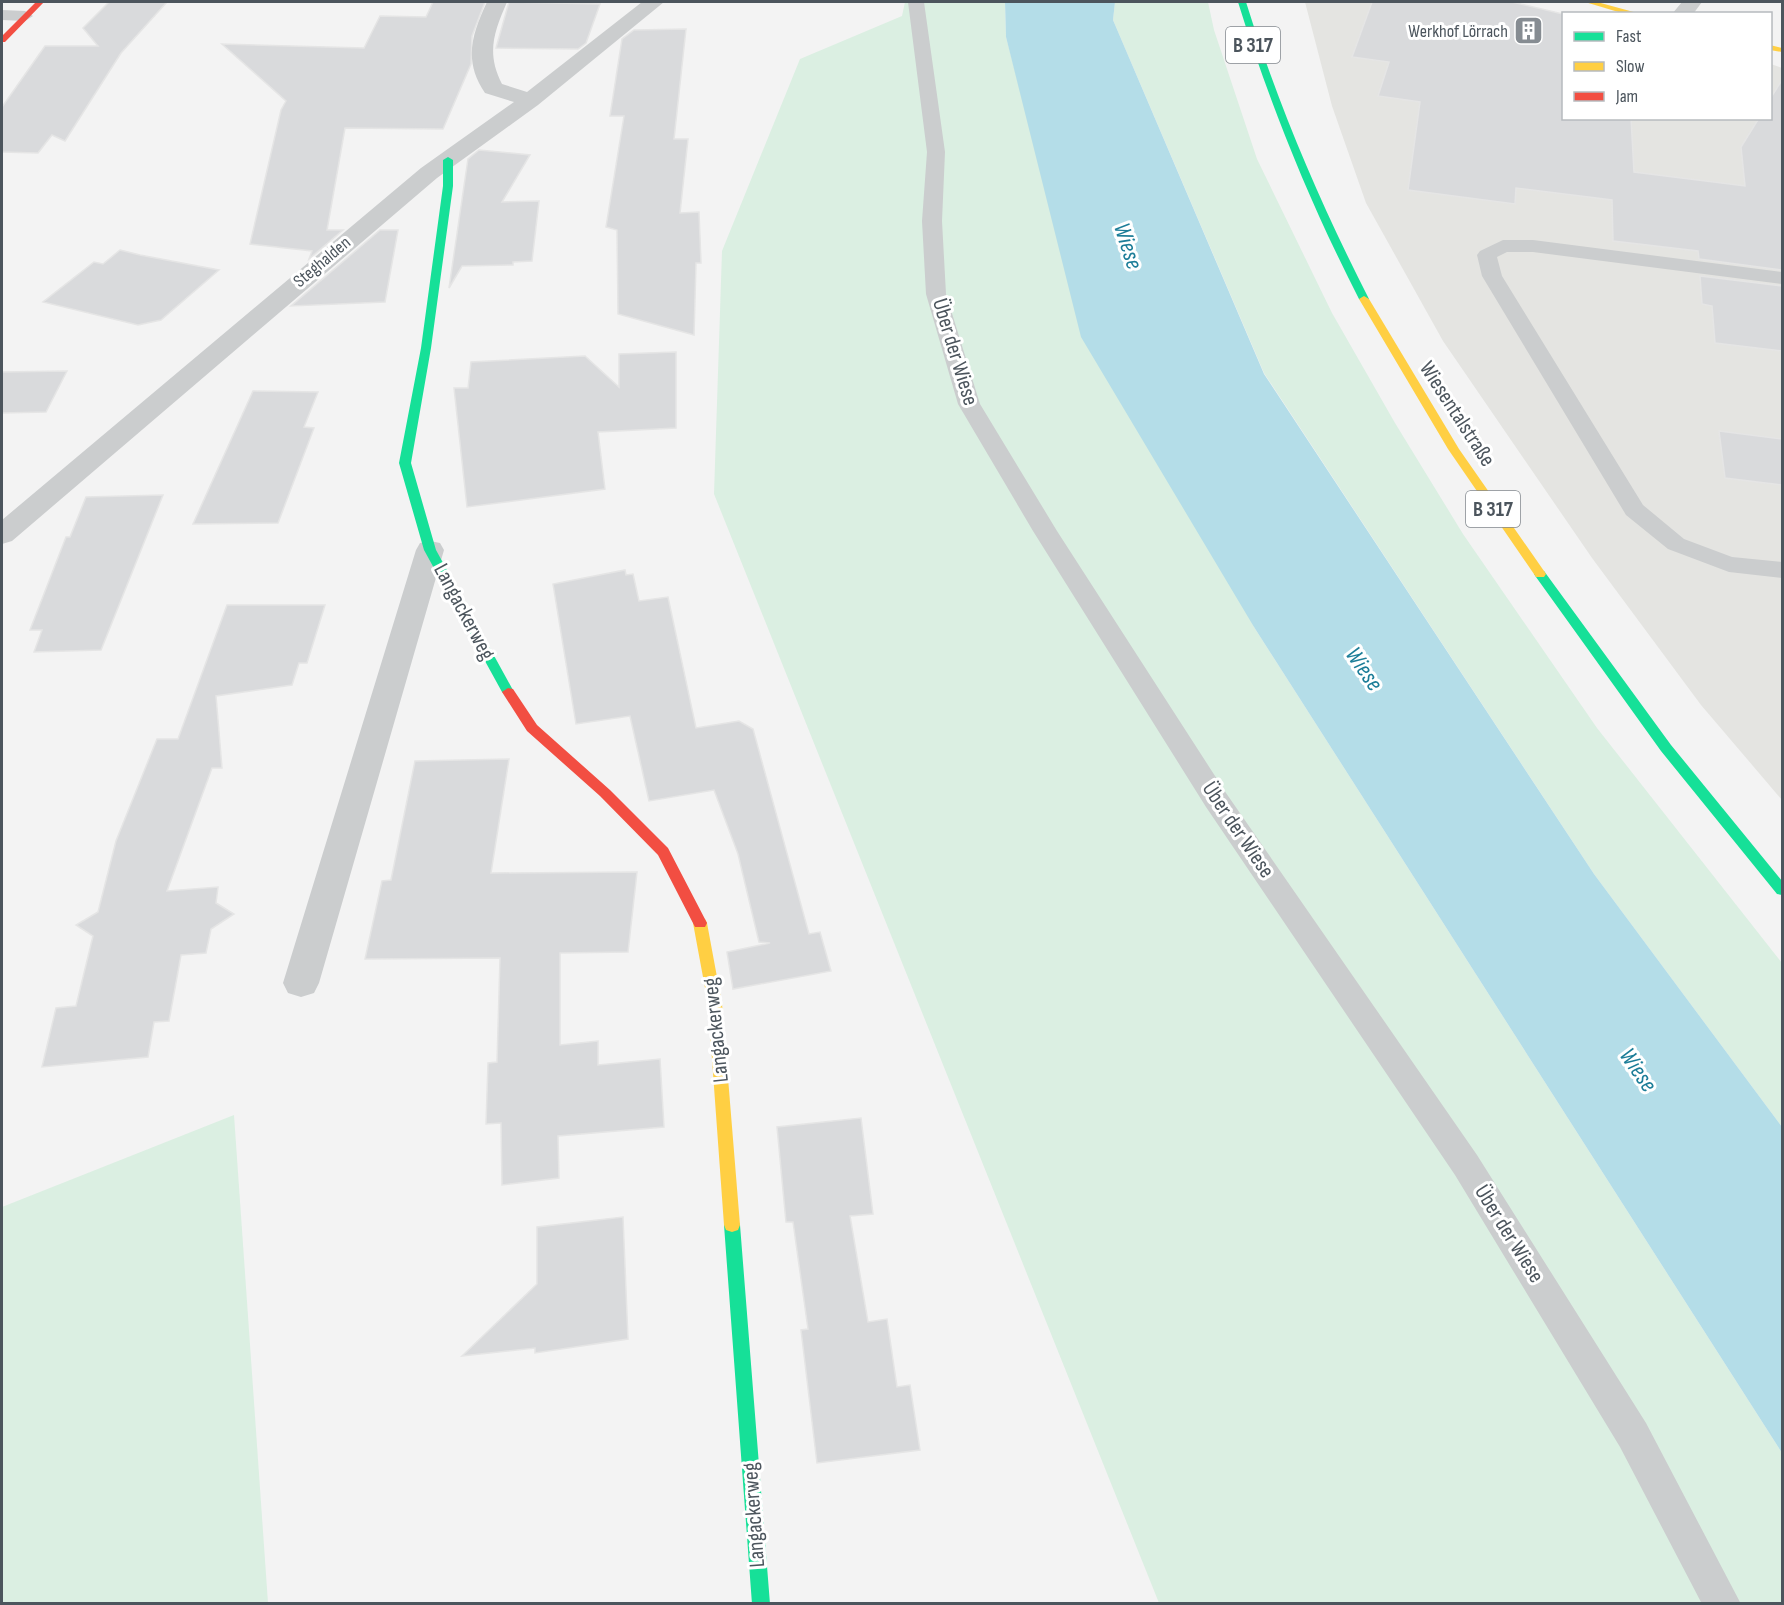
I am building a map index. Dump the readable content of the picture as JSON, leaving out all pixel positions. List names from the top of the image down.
{
  "streets": {
    "street": [
      "B 317",
      "Steghalden",
      "Wiesentalstraße",
      "Langackerweg"
    ],
    "lane": ["Über der Wiese"]
  },
  "crossings": [
    ["Steghalden", "Langackerweg"]
  ],
  "water": ["Wiese"],
  "places": {
    "building": ["Werkhof Lörrach"]
  },
  "legend": ["Fast", "Slow", "Jam"]
}
